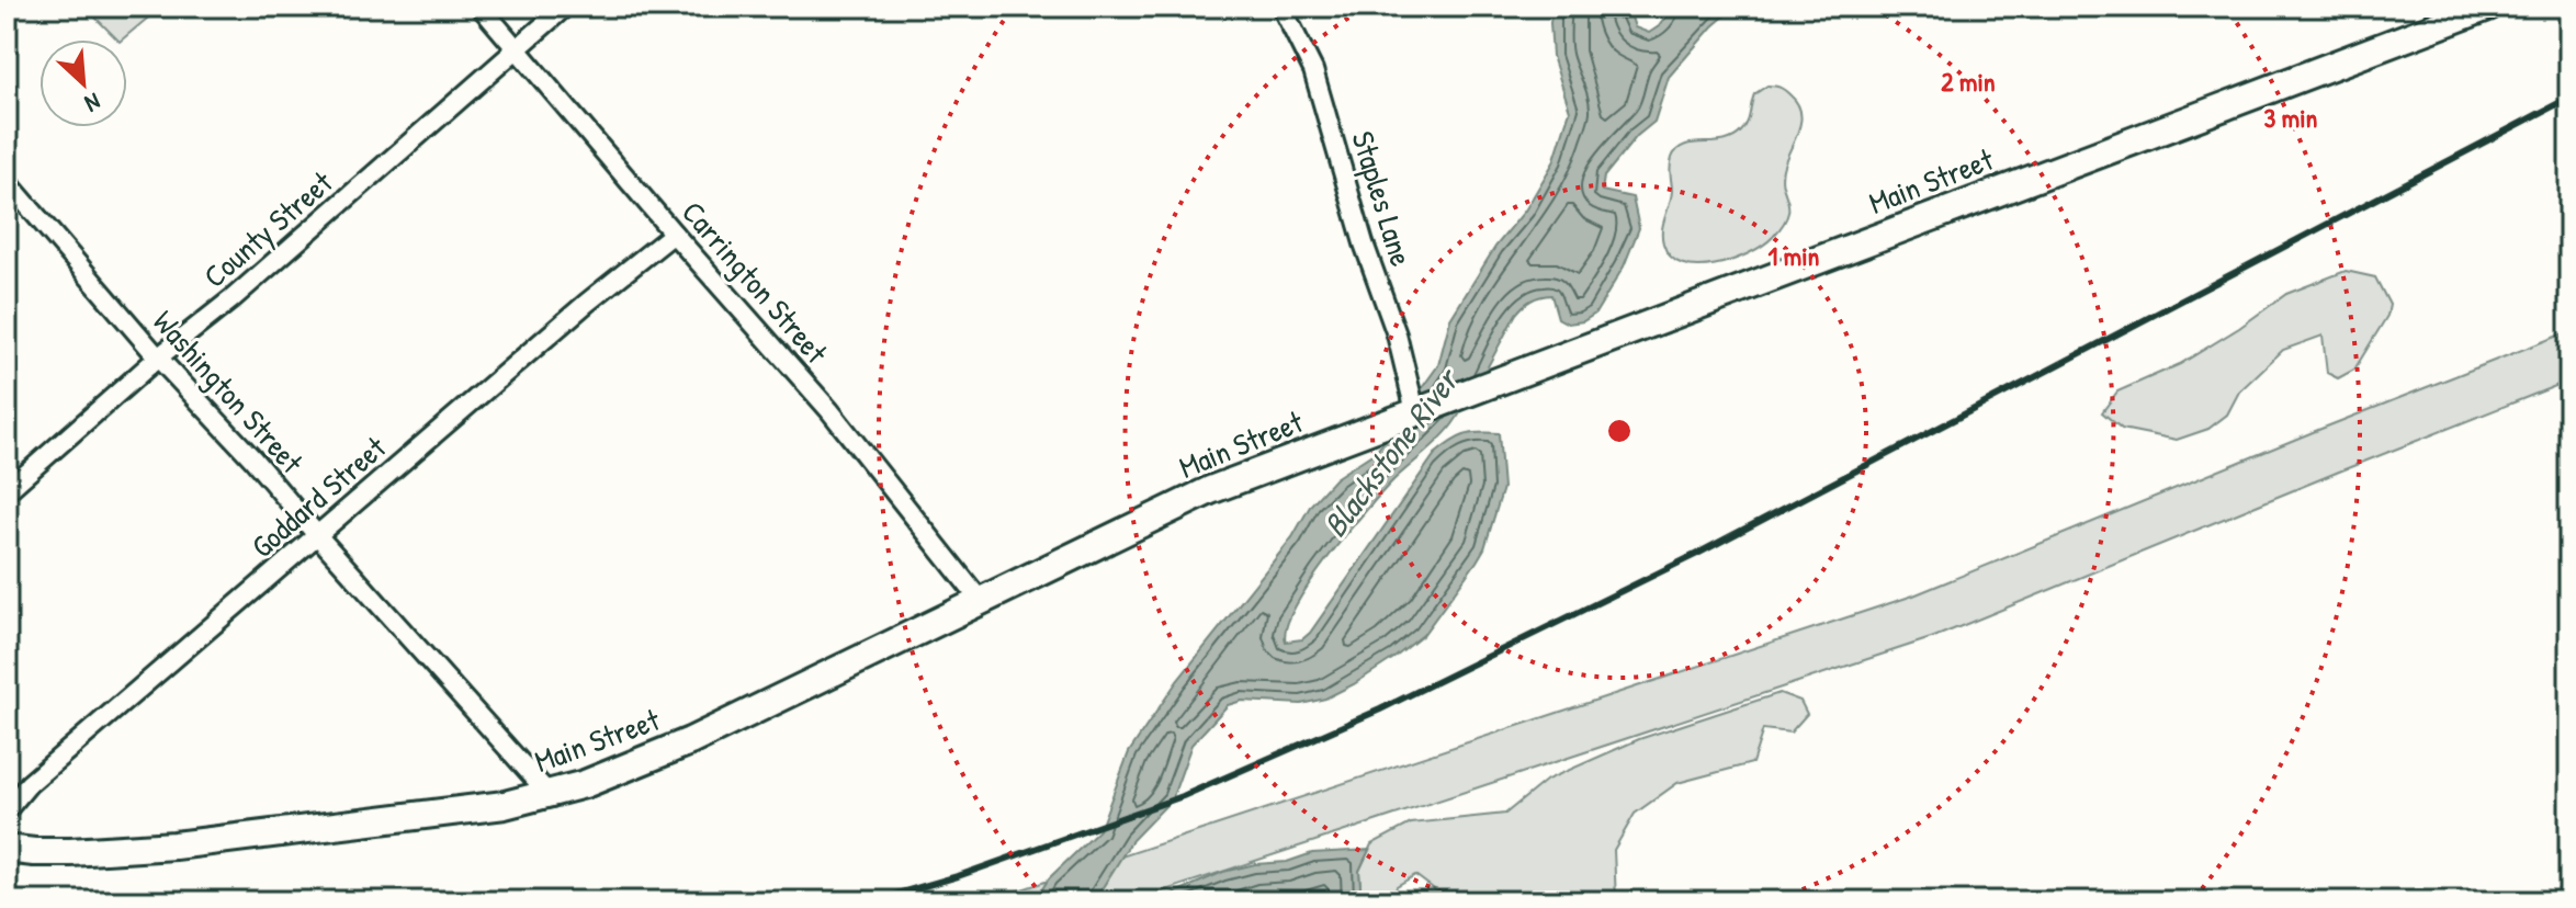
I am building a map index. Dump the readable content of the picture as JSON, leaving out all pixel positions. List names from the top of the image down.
{
  "streets": {
    "main road": ["Main Street"],
    "street": [
      "Staples Lane",
      "County Street",
      "Carrington Street",
      "Washington Street",
      "Goddard Street"
    ]
  },
  "crossings": [
    ["Main Street", "Staples Lane"],
    ["Main Street", "Carrington Street"],
    ["Main Street", "Washington Street"],
    ["County Street", "Carrington Street"],
    ["County Street", "Washington Street"],
    ["Carrington Street", "Goddard Street"],
    ["Washington Street", "Goddard Street"]
  ],
  "water": ["Blackstone River"],
  "north": "bottom right",
  "rings": ["2 min", "3 min", "1 min"]
}
